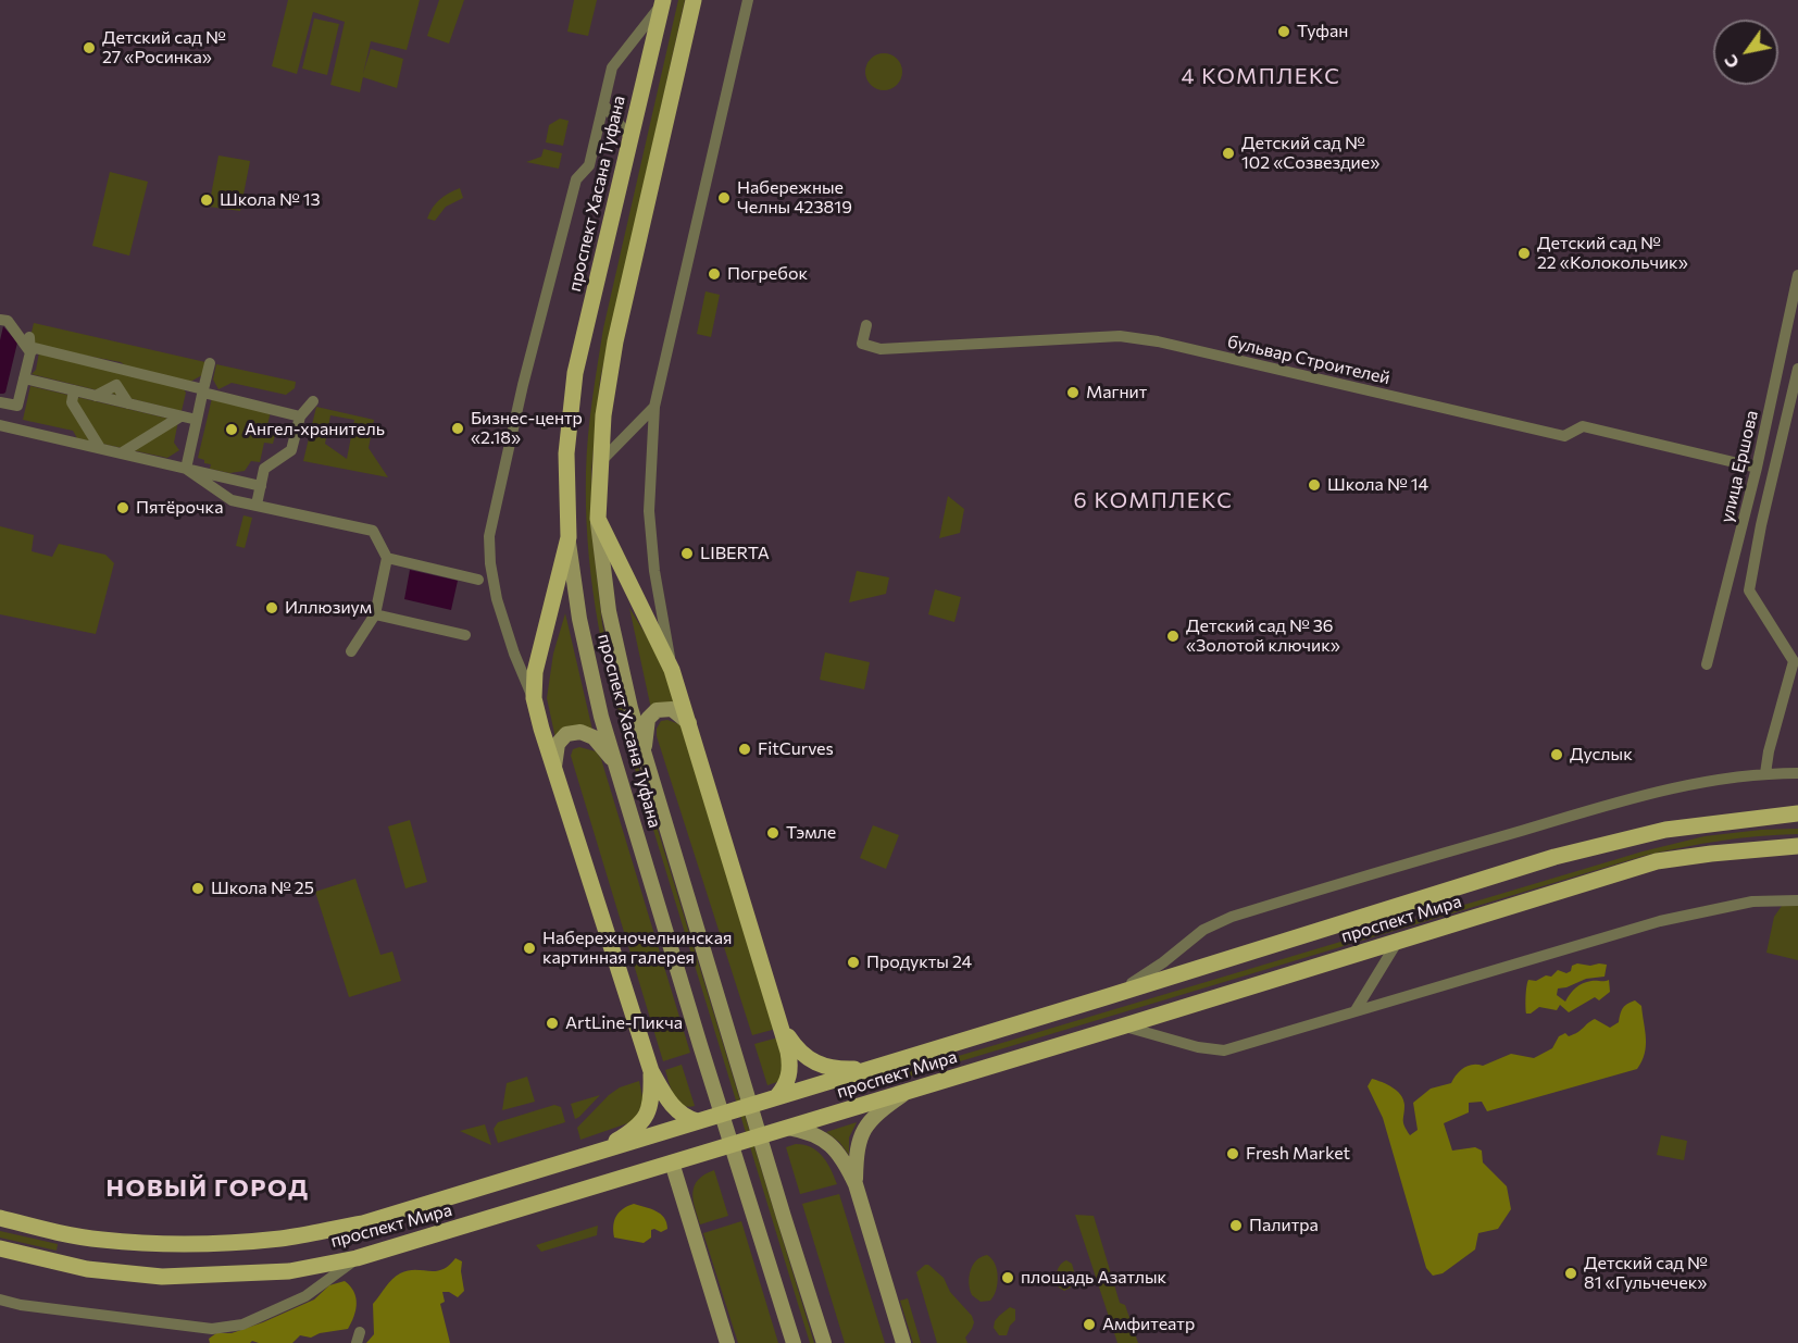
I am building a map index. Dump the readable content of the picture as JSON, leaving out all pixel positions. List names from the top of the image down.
{
  "streets": {
    "main road": ["проспект Хасана Туфана", "проспект Мира"],
    "street": ["бульвар Строителей", "улица Ершова"]
  },
  "crossings": [
    ["бульвар Строителей", "улица Ершова"]
  ],
  "districts": ["4 КОМПЛЕКС", "6 КОМПЛЕКС", "НОВЫЙ ГОРОД"],
  "places": [
    "Туфан",
    "Детский сад № 27 «Росинка»",
    "Детский сад № 102 «Созвездие»",
    "Набережные Челны 423819",
    "Школа № 13",
    "Детский сад № 22 «Колокольчик»",
    "Погребок",
    "Магнит",
    "Бизнес-центр «2.18»",
    "Ангел-хранитель",
    "Школа № 14",
    "Пятёрочка",
    "LIBERTA",
    "Иллюзиум",
    "Детский сад № 36 «Золотой ключик»",
    "FitCurves",
    "Дуслык",
    "Тэмле",
    "Школа № 25",
    "Набережночелнинская картинная галерея",
    "Продукты 24",
    "ArtLine-Пикча",
    "Fresh Market",
    "Палитра",
    "Детский сад № 81 «Гульчечек»",
    "площадь Азатлык",
    "Амфитеатр"
  ],
  "north": "bottom left"
}
